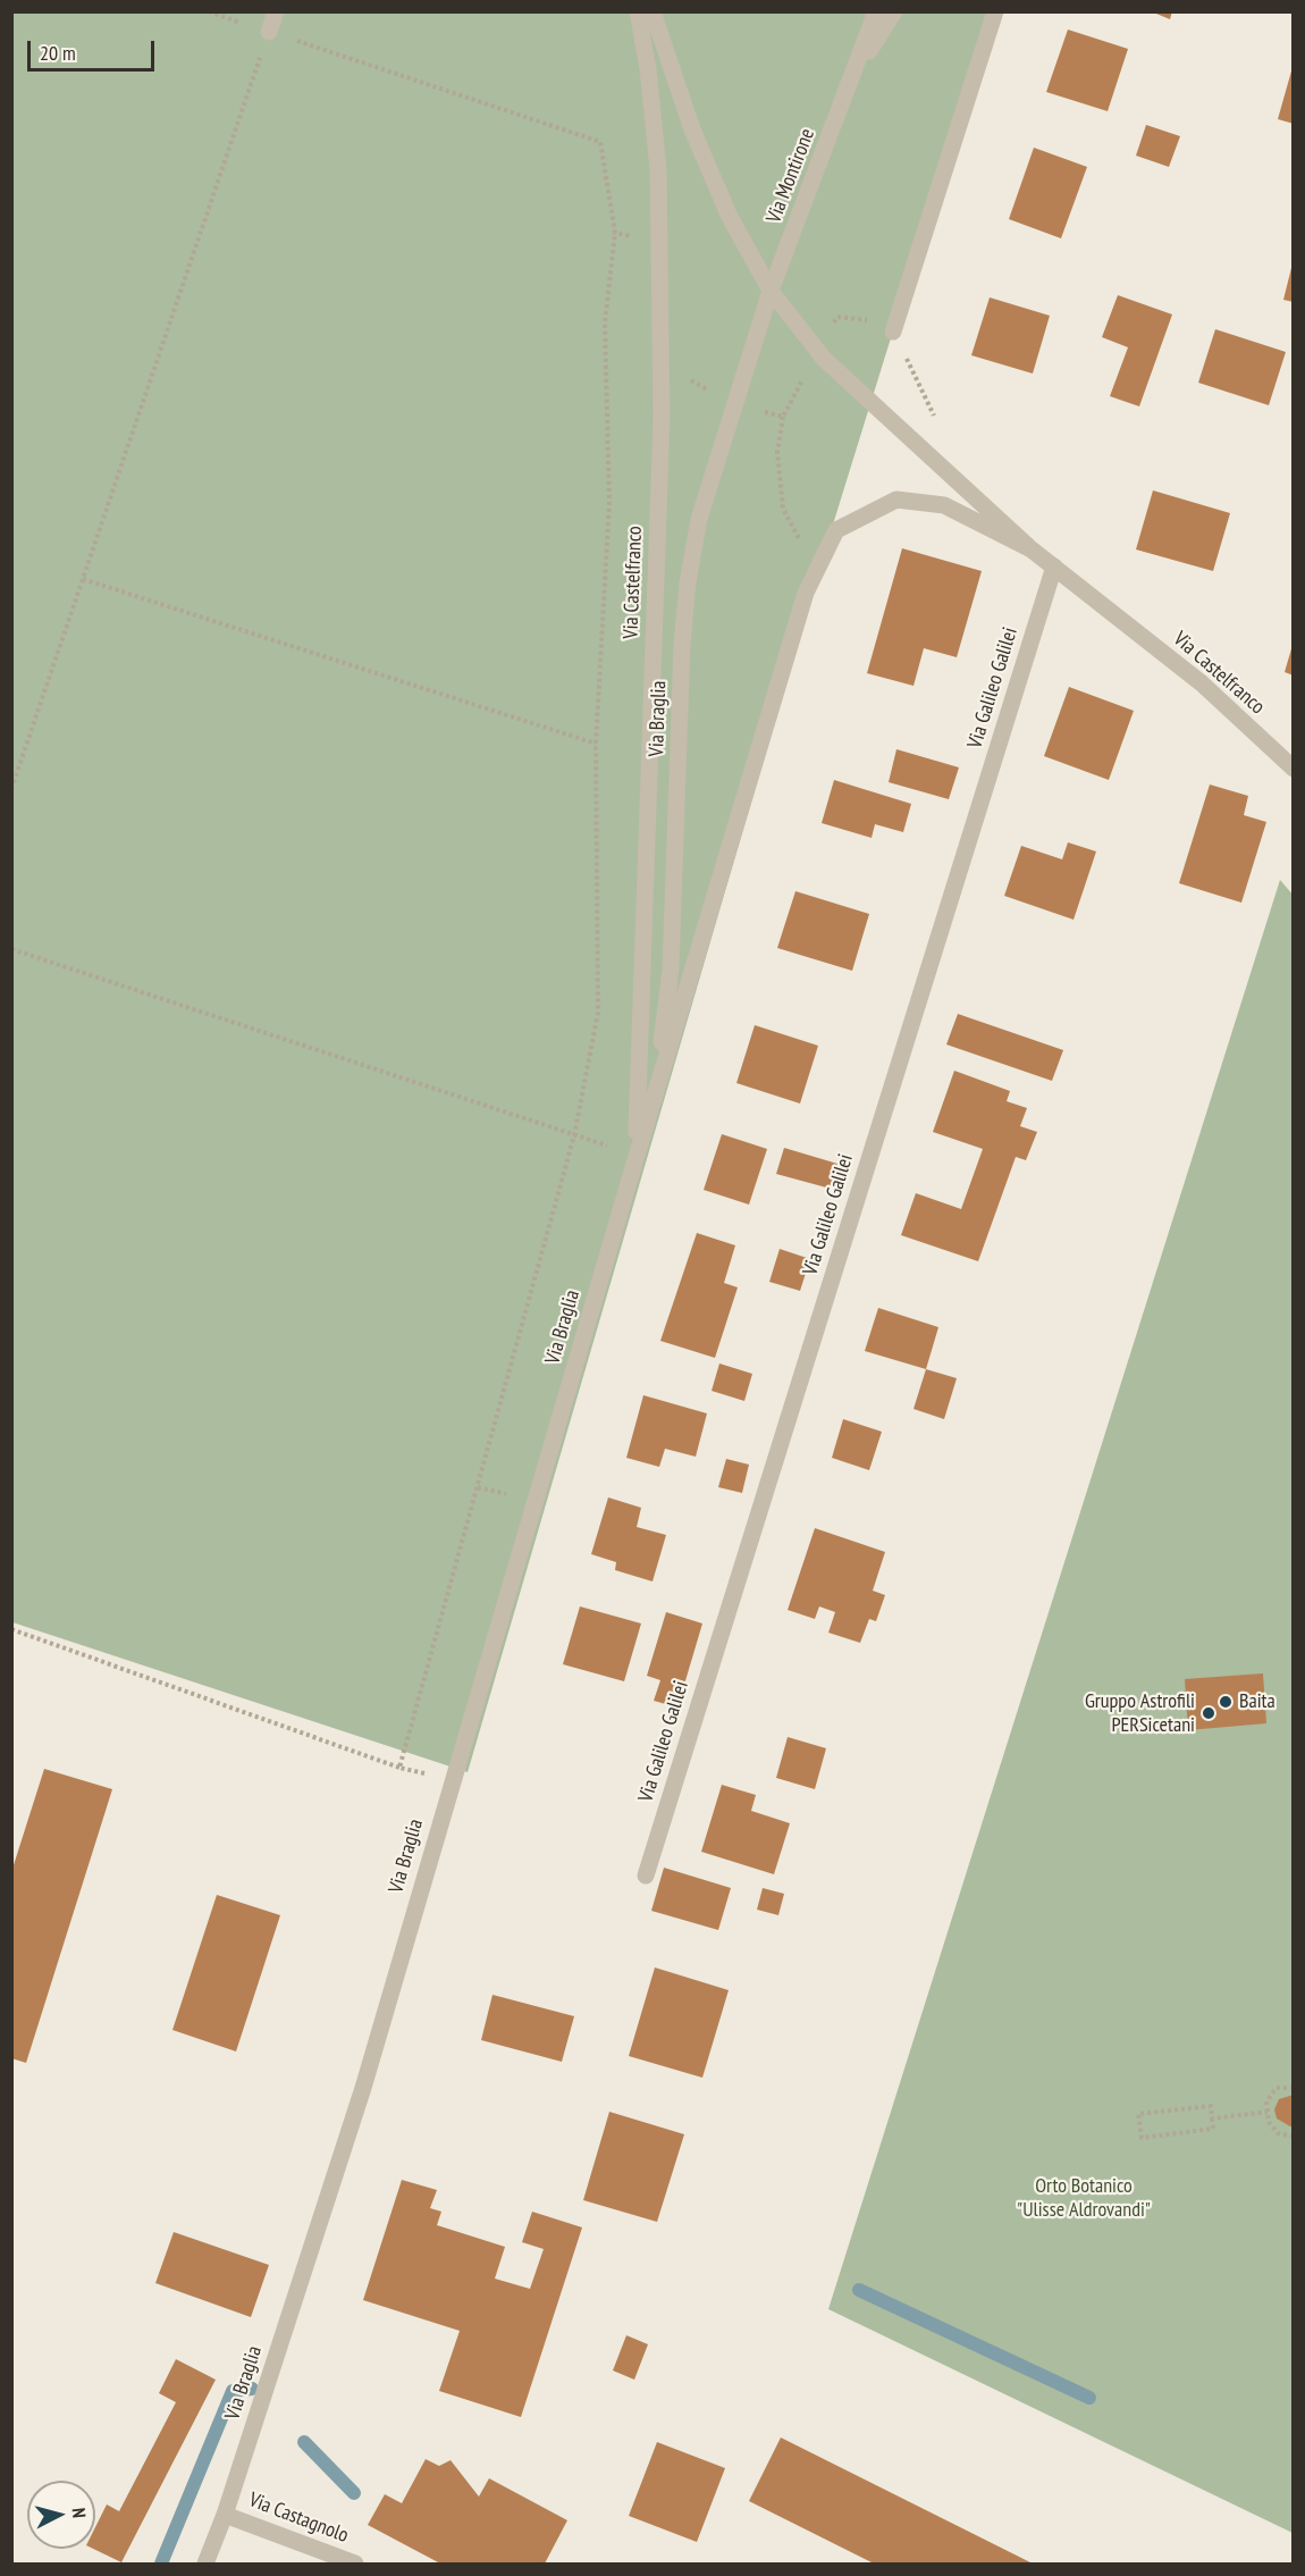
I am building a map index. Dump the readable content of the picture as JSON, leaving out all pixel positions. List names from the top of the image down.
{
  "streets": {
    "street": [
      "Via Montirone",
      "Via Castelfranco",
      "Via Galileo Galilei",
      "Via Braglia",
      "Via Castagnolo"
    ]
  },
  "crossings": [
    ["Via Montirone", "Via Castelfranco"],
    ["Via Montirone", "Via Braglia"],
    ["Via Castelfranco", "Via Galileo Galilei"],
    ["Via Castelfranco", "Via Braglia"],
    ["Via Braglia", "Via Castagnolo"]
  ],
  "parks": ["Orto Botanico \"Ulisse Aldrovandi\""],
  "places": ["Baita", "Gruppo Astrofili PERSicetani"],
  "scale_bar": "20 m",
  "north": "right"
}
